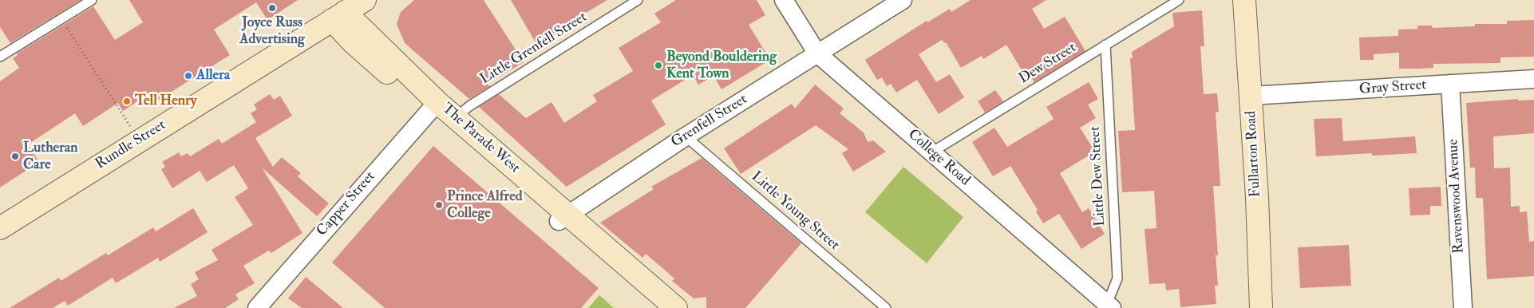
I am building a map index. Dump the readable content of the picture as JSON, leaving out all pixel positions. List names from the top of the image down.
{
  "streets": {
    "street": [
      "Gray Street",
      "Grenfell Street",
      "The Parade West",
      "Rundle Street",
      "Fullarton Road",
      "College Road",
      "Ravenswood Avenue",
      "Capper Street"
    ],
    "lane": [
      "Little Grenfell Street",
      "Dew Street",
      "Little Dew Street",
      "Little Young Street"
    ]
  },
  "crossings": [
    ["Little Grenfell Street", "The Parade West"],
    ["Dew Street", "College Road"],
    ["Dew Street", "Little Dew Street"],
    ["Gray Street", "Fullarton Road"],
    ["Gray Street", "Ravenswood Avenue"],
    ["Grenfell Street", "The Parade West"],
    ["Grenfell Street", "College Road"],
    ["Grenfell Street", "Little Young Street"],
    ["The Parade West", "Rundle Street"],
    ["The Parade West", "Capper Street"],
    ["College Road", "Little Dew Street"]
  ],
  "places": [
    "Joyce Russ Advertising",
    "Beyond Bouldering Kent Town",
    "Allera",
    "Tell Henry",
    "Lutheran Care",
    "Prince Alfred College"
  ]
}
